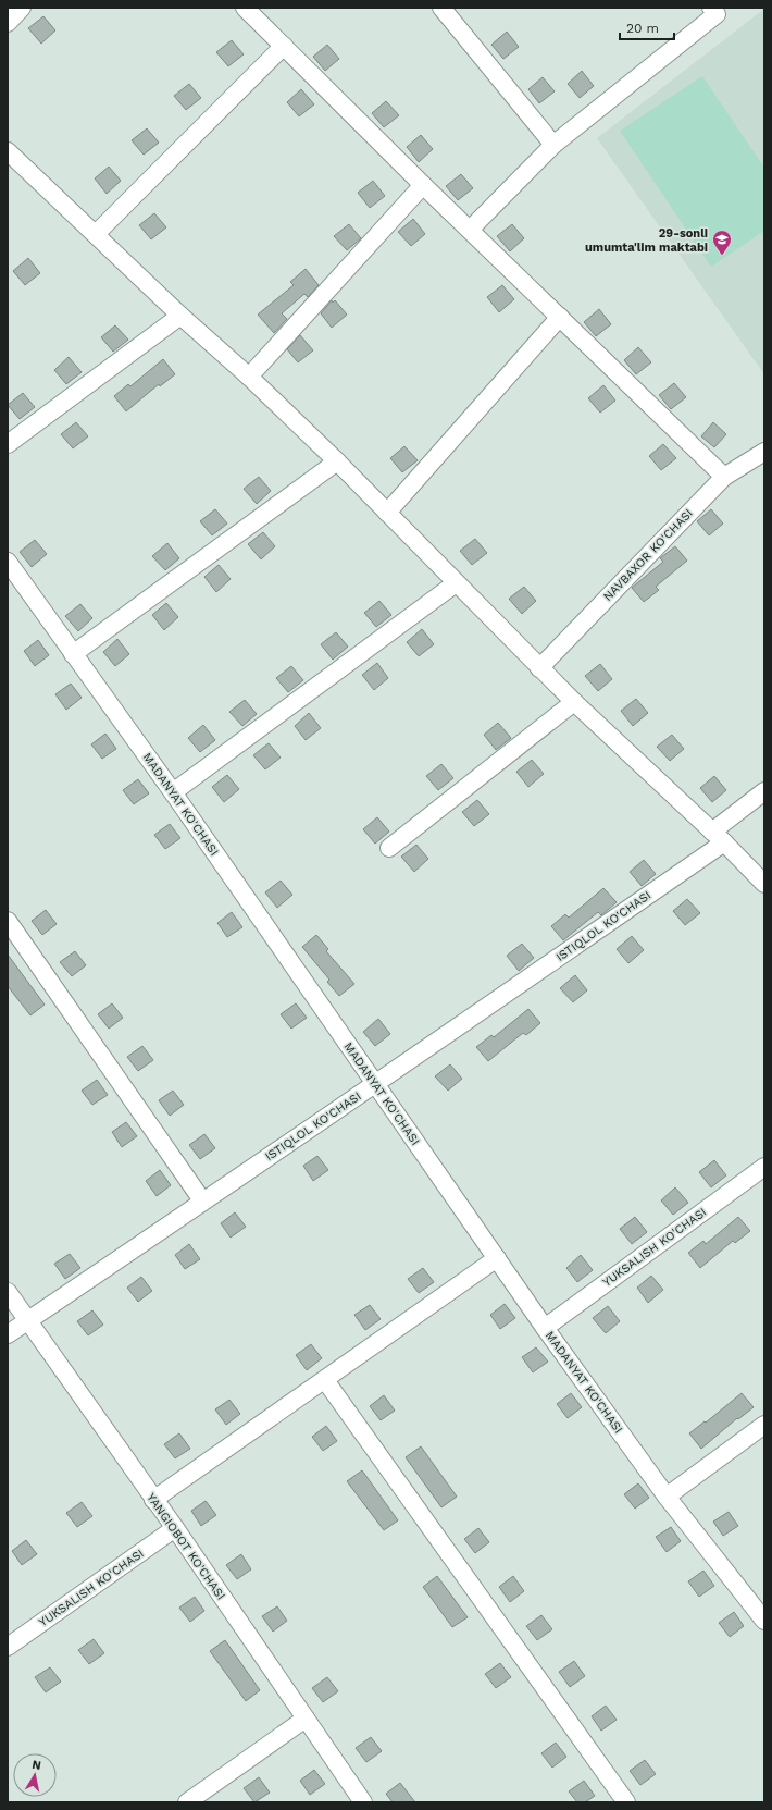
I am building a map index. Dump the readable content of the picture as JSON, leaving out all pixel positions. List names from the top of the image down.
{
  "streets": {
    "street": [
      "NAVBAXOR KO'CHASI",
      "MADANYAT KO'CHASI",
      "ISTIQLOL KO'CHASI",
      "YUKSALISH KO'CHASI",
      "YANGIOBOT KO'CHASI"
    ]
  },
  "crossings": [
    ["MADANYAT KO'CHASI", "ISTIQLOL KO'CHASI"],
    ["MADANYAT KO'CHASI", "YUKSALISH KO'CHASI"],
    ["ISTIQLOL KO'CHASI", "YANGIOBOT KO'CHASI"],
    ["YUKSALISH KO'CHASI", "YANGIOBOT KO'CHASI"]
  ],
  "places": {
    "school or university": ["29-sonli umumta'lim maktabi"]
  },
  "scale_bar": "20 m",
  "north": "top"
}
